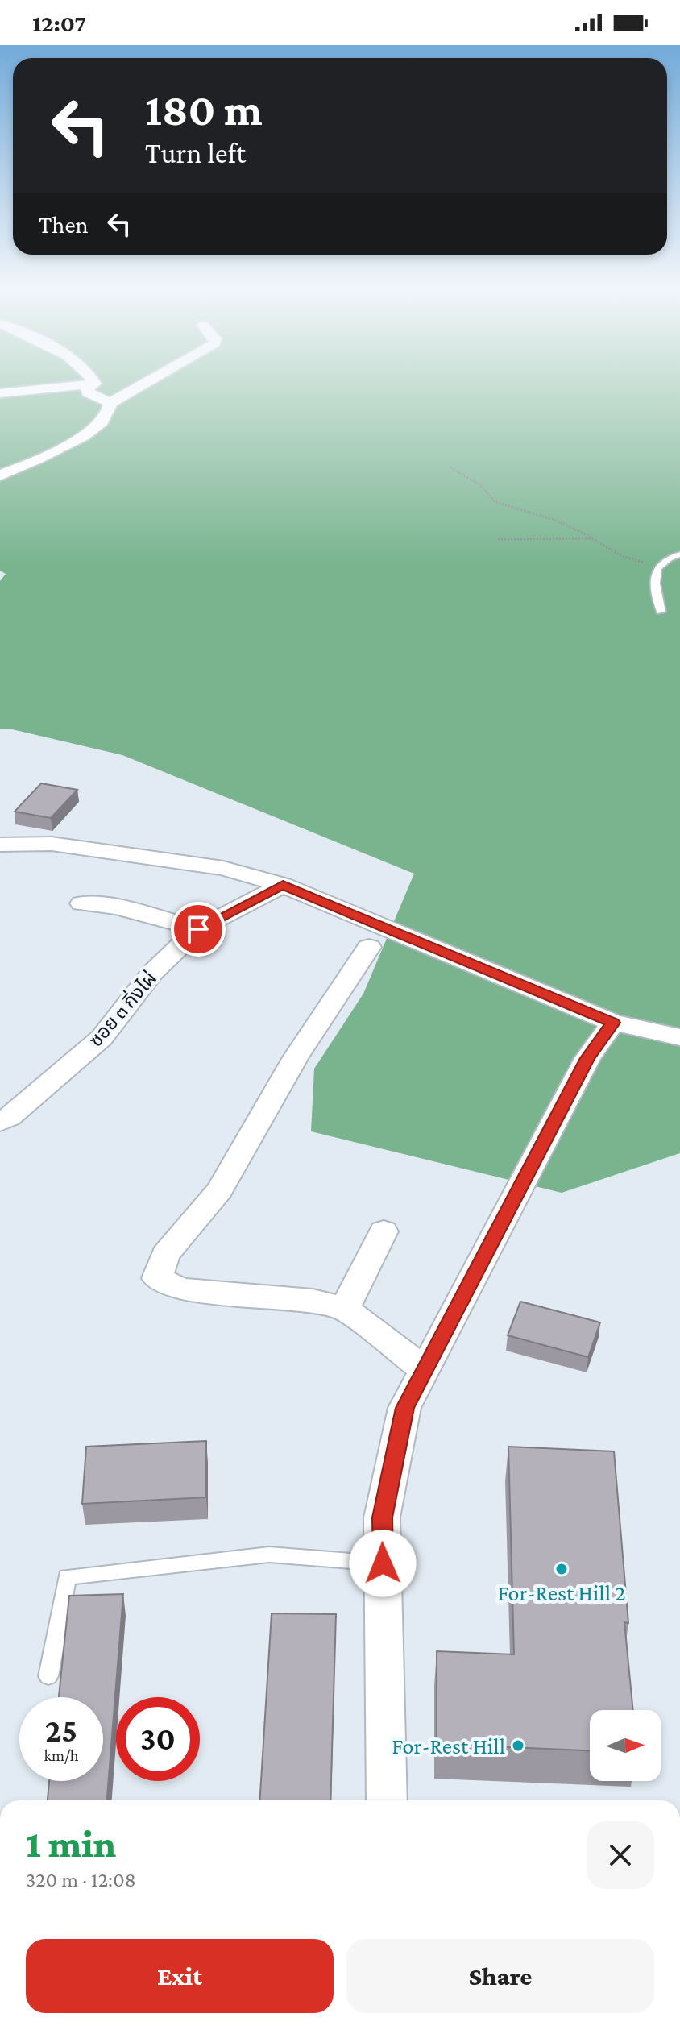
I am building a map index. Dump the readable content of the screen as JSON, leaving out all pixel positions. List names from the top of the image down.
{
  "streets": {
    "street": ["ซอย ๓ กิ่งไผ่"]
  },
  "places": ["For-Rest Hill 2", "For-Rest Hill"],
  "north": "right",
  "page": {
    "status": "12:07",
    "turn": ["180 m", "Turn left"],
    "then": "Then",
    "speed": "25 km/h",
    "limit": "30",
    "heading": ["1 min", "320 m · 12:08"],
    "buttons": ["Exit", "Share"]
  }
}
